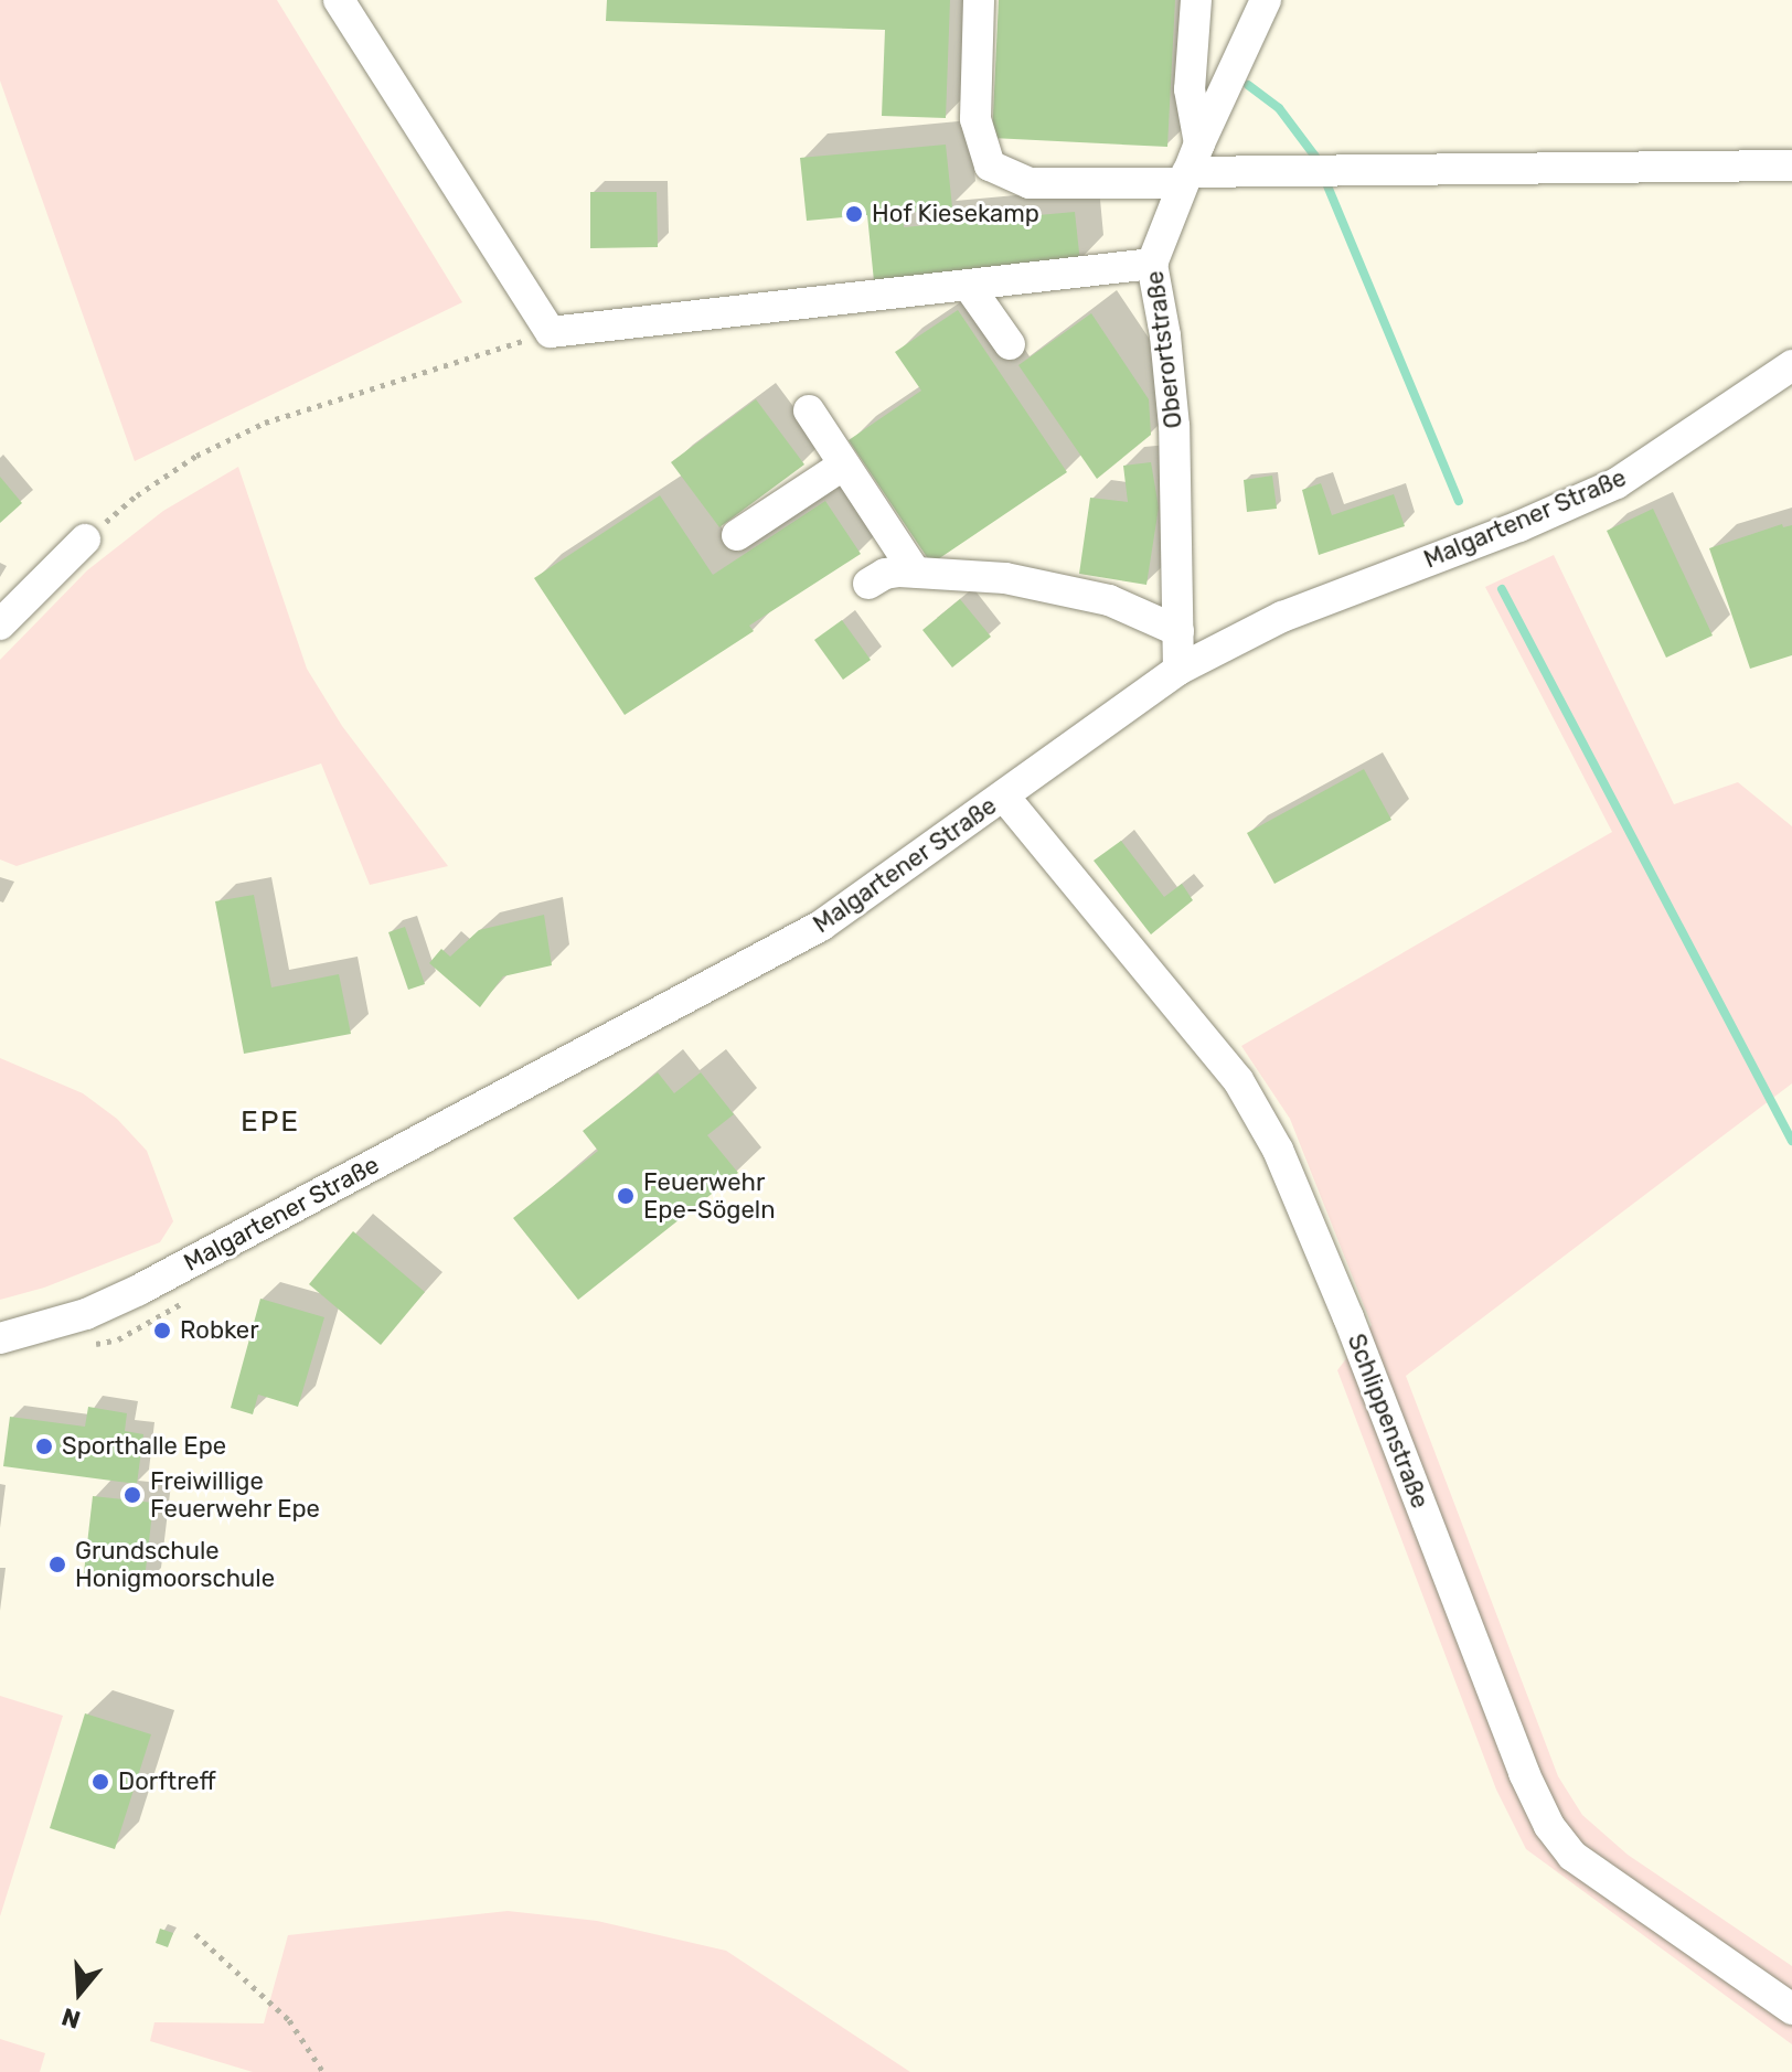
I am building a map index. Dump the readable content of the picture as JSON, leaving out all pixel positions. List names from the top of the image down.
{
  "streets": {
    "street": ["Oberortstraße", "Malgartener Straße", "Schlippenstraße"]
  },
  "crossings": [
    ["Oberortstraße", "Malgartener Straße"],
    ["Malgartener Straße", "Schlippenstraße"]
  ],
  "districts": ["EPE"],
  "places": [
    "Hof Kiesekamp",
    "Feuerwehr Epe-Sögeln",
    "Robker",
    "Sporthalle Epe",
    "Freiwillige Feuerwehr Epe",
    "Grundschule Honigmoorschule",
    "Dorftreff"
  ],
  "north": "bottom"
}
